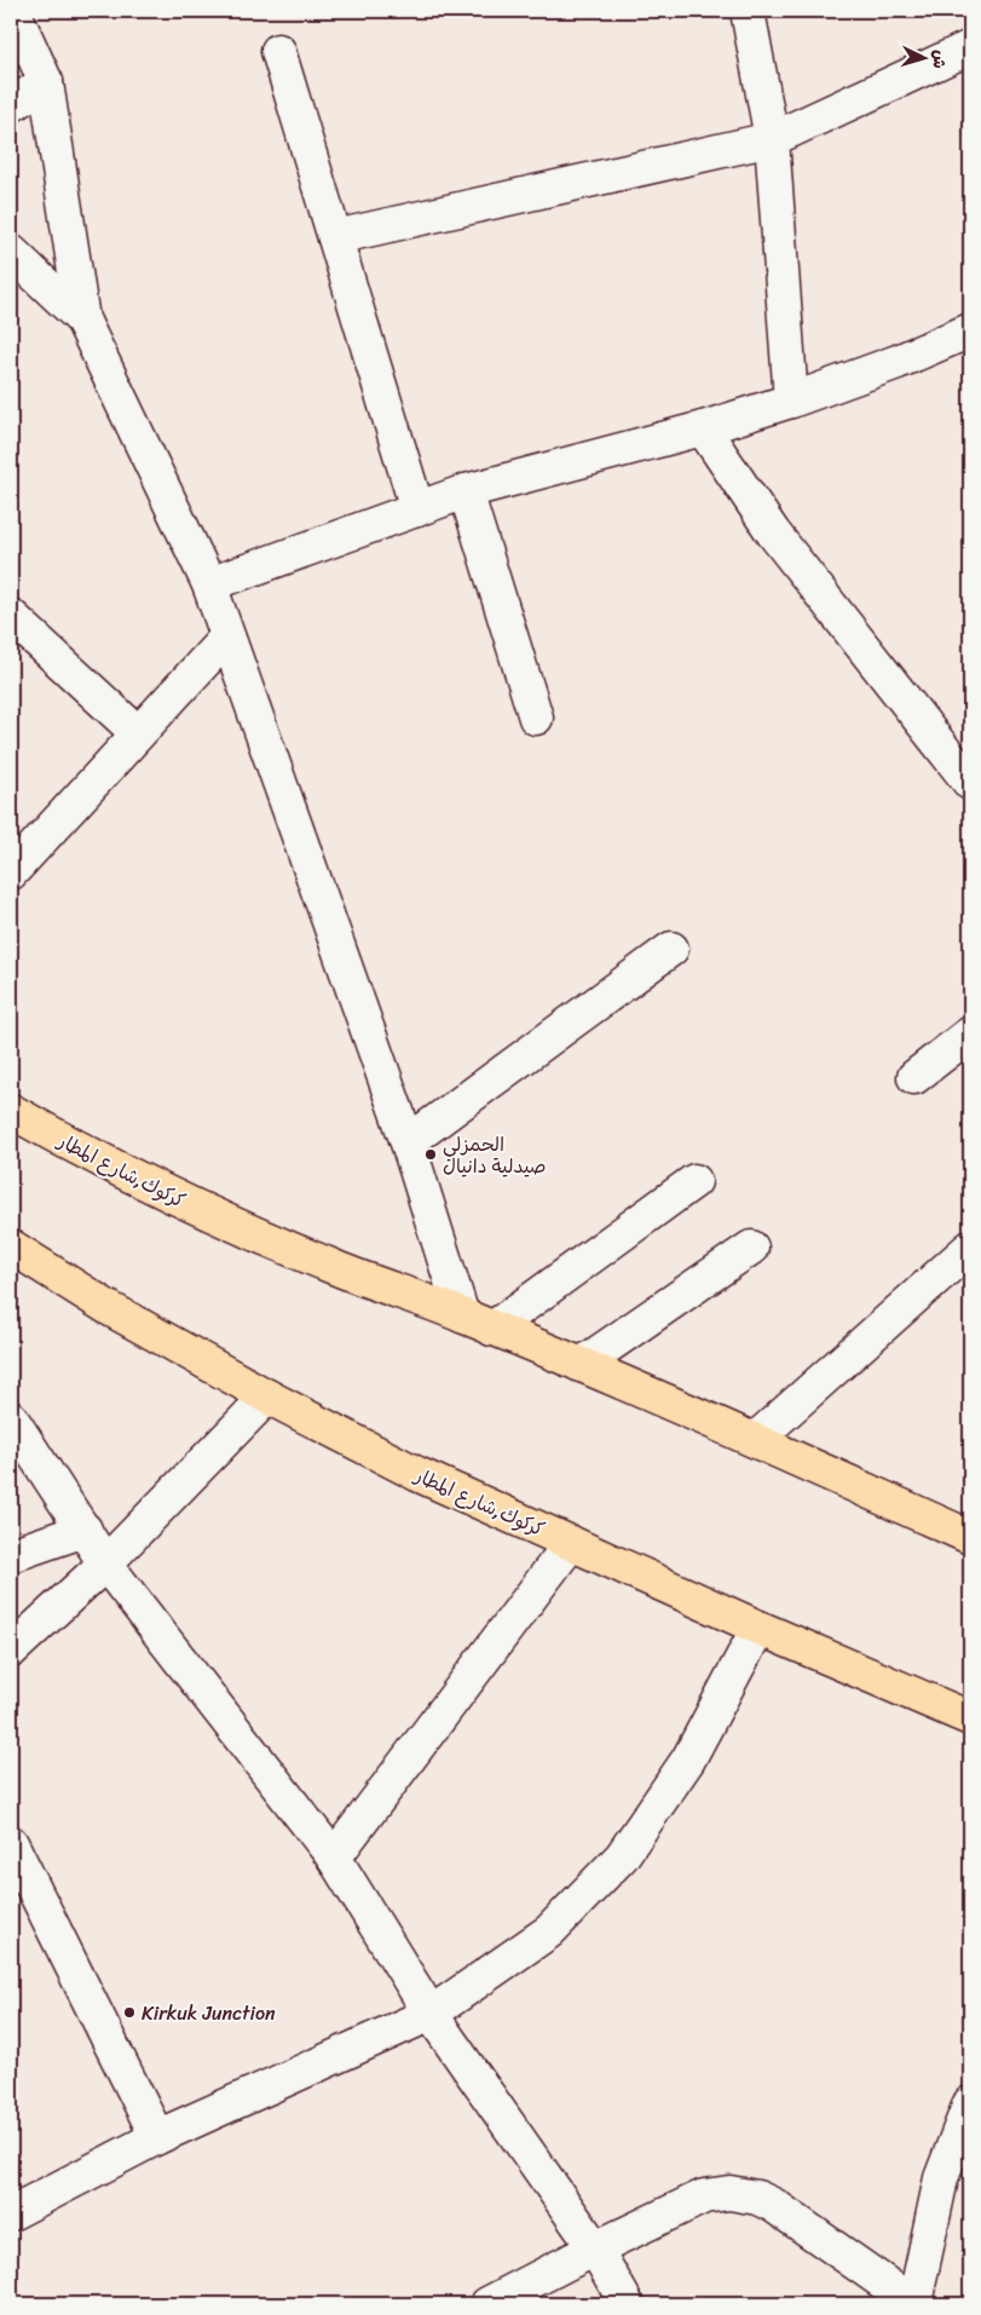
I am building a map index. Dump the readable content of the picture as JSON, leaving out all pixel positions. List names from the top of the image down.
{
  "streets": {
    "highway": ["كركوك,شارع المطار"]
  },
  "places": ["الحمزلي صيدلية دانيال", "Kirkuk Junction"],
  "north": "right"
}
